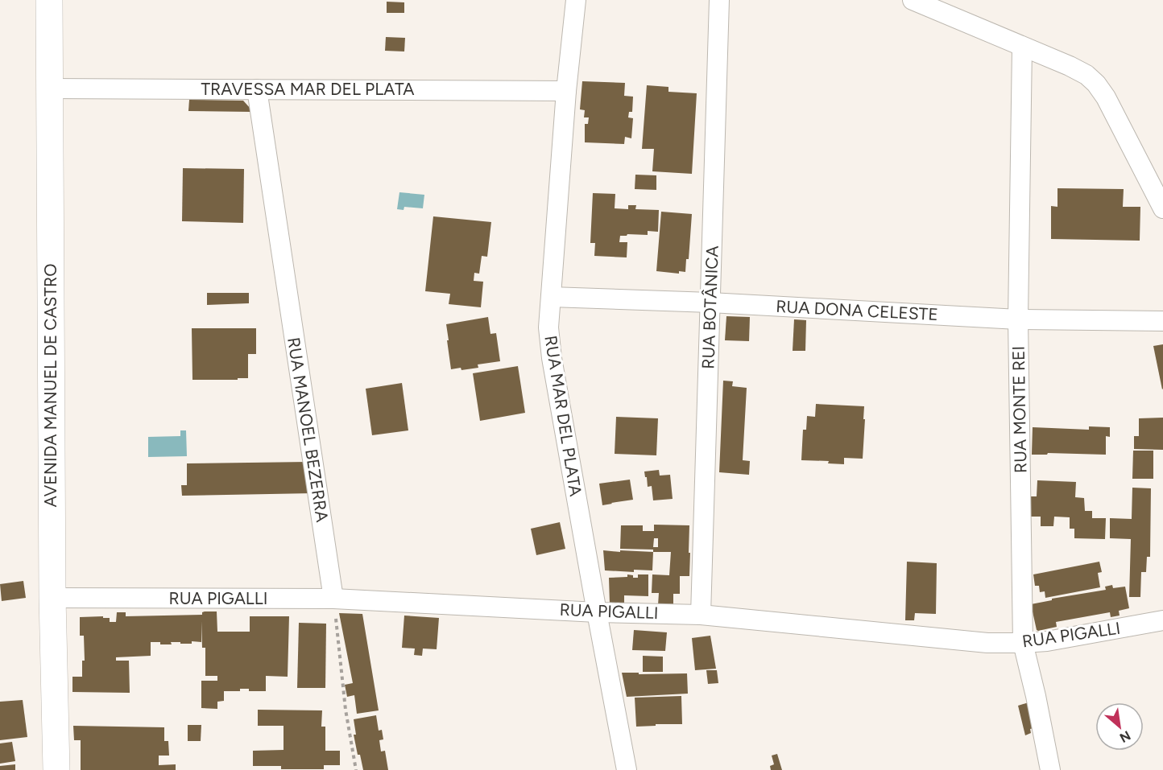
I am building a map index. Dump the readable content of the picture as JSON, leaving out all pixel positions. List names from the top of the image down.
{
  "streets": {
    "street": [
      "TRAVESSA MAR DEL PLATA",
      "RUA BOTÂNICA",
      "RUA DONA CELESTE",
      "AVENIDA MANUEL DE CASTRO",
      "RUA MONTE REI",
      "RUA MAR DEL PLATA",
      "RUA MANOEL BEZERRA",
      "RUA PIGALLI"
    ]
  },
  "crossings": [
    ["TRAVESSA MAR DEL PLATA", "AVENIDA MANUEL DE CASTRO"],
    ["TRAVESSA MAR DEL PLATA", "RUA MAR DEL PLATA"],
    ["TRAVESSA MAR DEL PLATA", "RUA MANOEL BEZERRA"],
    ["RUA BOTÂNICA", "RUA DONA CELESTE"],
    ["RUA BOTÂNICA", "RUA PIGALLI"],
    ["RUA DONA CELESTE", "RUA MONTE REI"],
    ["RUA DONA CELESTE", "RUA MAR DEL PLATA"],
    ["AVENIDA MANUEL DE CASTRO", "RUA PIGALLI"],
    ["RUA MONTE REI", "RUA PIGALLI"],
    ["RUA MAR DEL PLATA", "RUA PIGALLI"],
    ["RUA MANOEL BEZERRA", "RUA PIGALLI"]
  ],
  "north": "bottom right"
}
